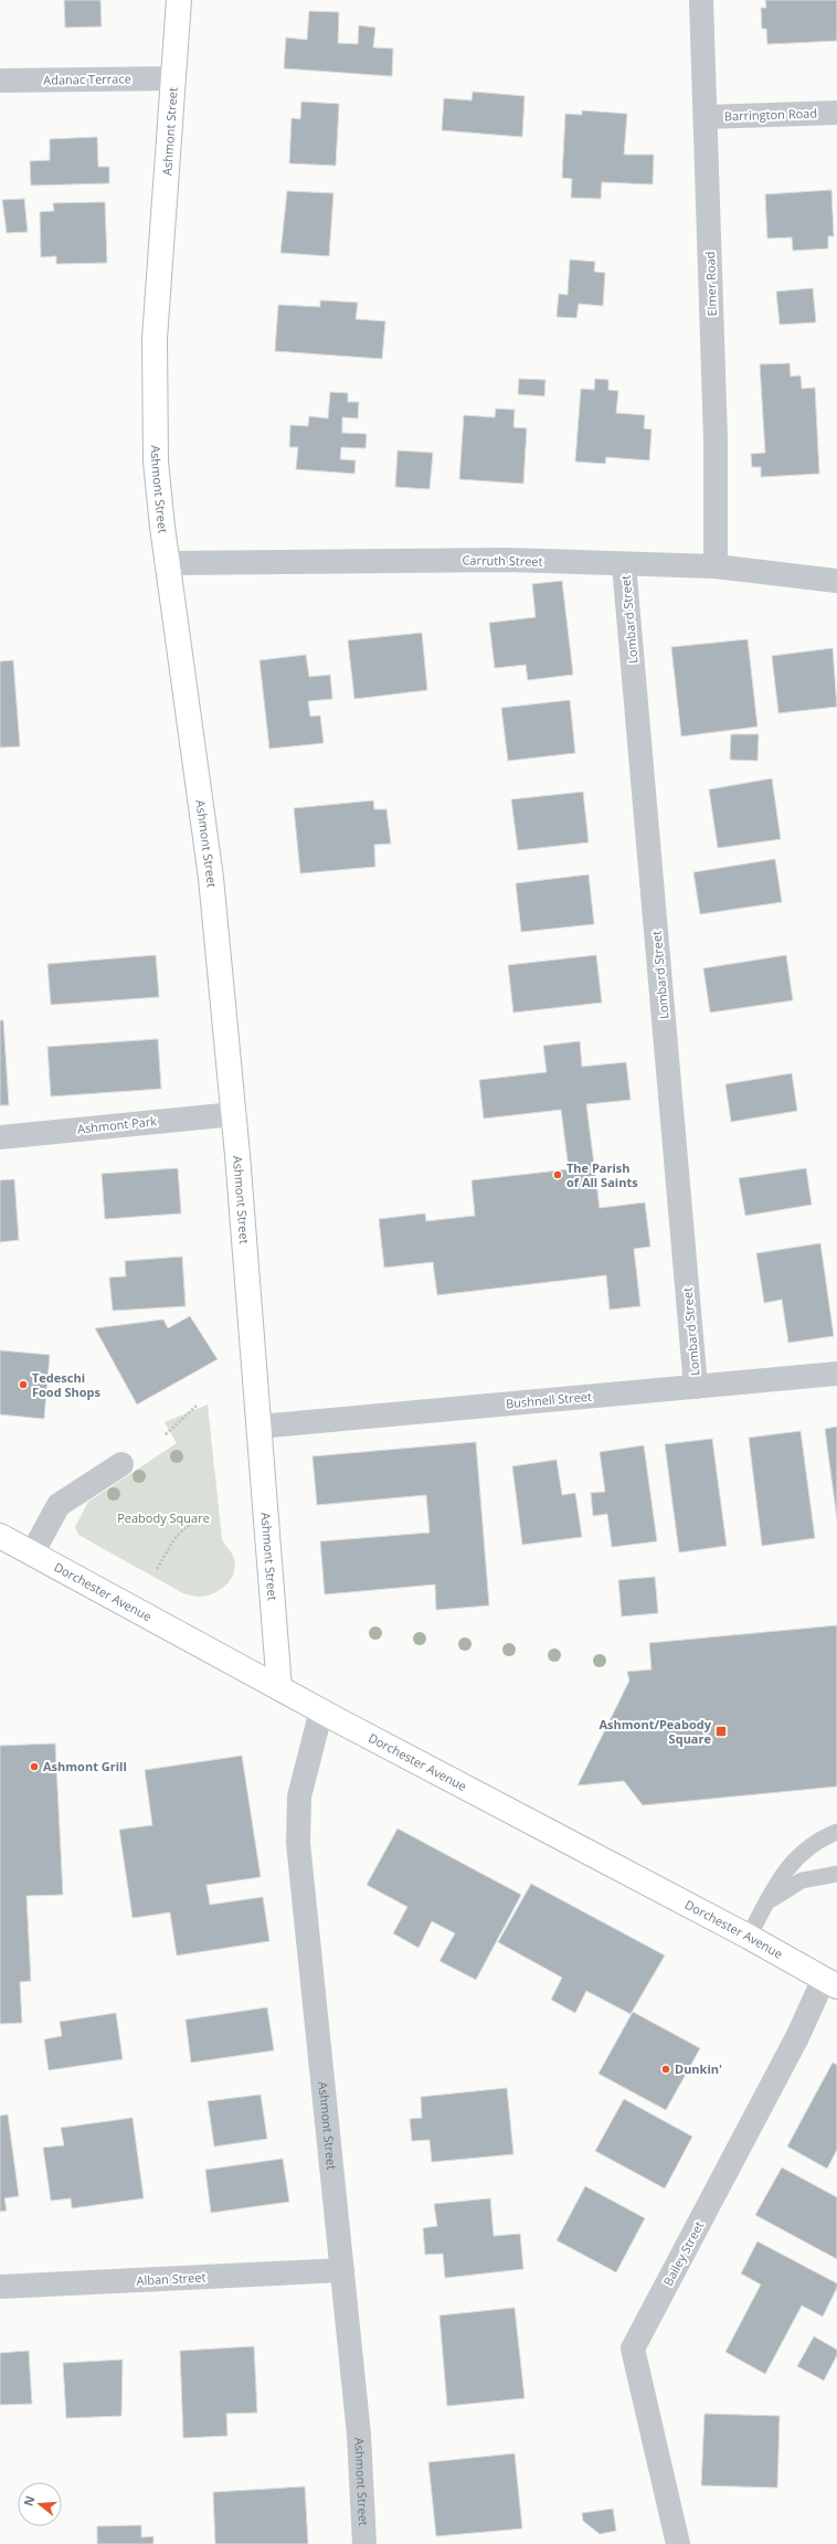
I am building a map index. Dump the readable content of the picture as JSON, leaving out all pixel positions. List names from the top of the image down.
{
  "streets": {
    "main road": ["Ashmont Street", "Dorchester Avenue"],
    "street": [
      "Adanac Terrace",
      "Barrington Road",
      "Elmer Road",
      "Carruth Street",
      "Lombard Street",
      "Ashmont Park",
      "Bushnell Street",
      "Bailey Street",
      "Alban Street"
    ]
  },
  "crossings": [
    ["Adanac Terrace", "Ashmont Street"],
    ["Barrington Road", "Elmer Road"],
    ["Ashmont Street", "Carruth Street"],
    ["Ashmont Street", "Ashmont Park"],
    ["Ashmont Street", "Bushnell Street"],
    ["Ashmont Street", "Dorchester Avenue"],
    ["Ashmont Street", "Alban Street"],
    ["Elmer Road", "Carruth Street"],
    ["Carruth Street", "Lombard Street"],
    ["Lombard Street", "Bushnell Street"],
    ["Dorchester Avenue", "Bailey Street"]
  ],
  "parks": ["Peabody Square"],
  "places": {
    "other": [
      "The Parish of All Saints",
      "Tedeschi Food Shops",
      "Ashmont Grill",
      "Dunkin'"
    ],
    "transit": ["Ashmont/Peabody Square"]
  },
  "north": "left"
}
